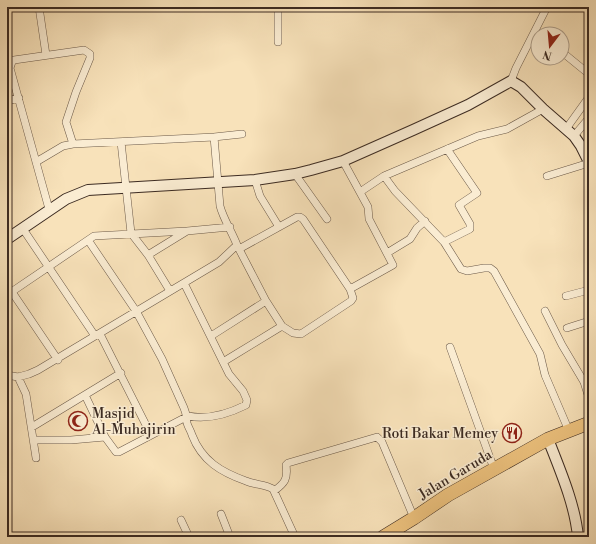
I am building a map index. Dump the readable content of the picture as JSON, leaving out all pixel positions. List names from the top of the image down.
{
  "streets": {
    "highway": ["Jalan Garuda"]
  },
  "places": {
    "mosque": ["Masjid Al-Muhajirin"],
    "restaurant": ["Roti Bakar Memey"]
  },
  "north": "bottom"
}
